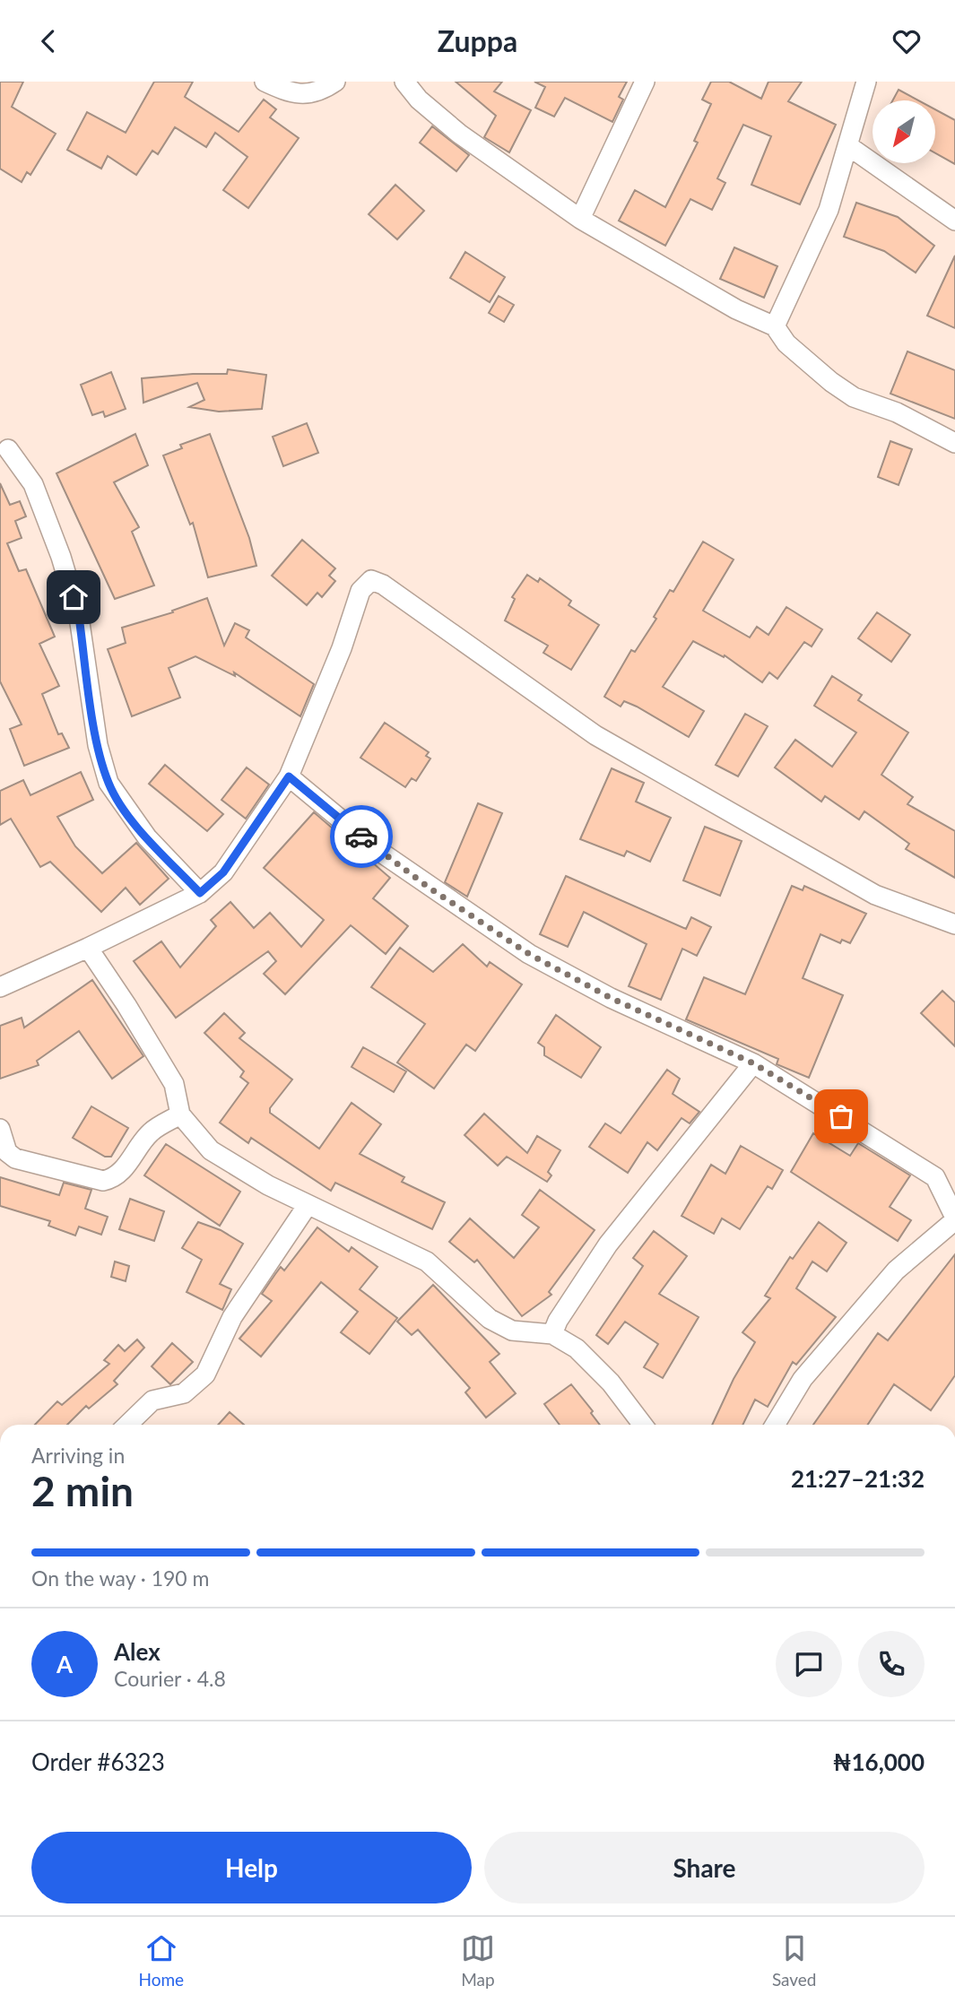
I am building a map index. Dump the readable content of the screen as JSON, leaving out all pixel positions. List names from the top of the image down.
{
  "north": "bottom left",
  "page": {
    "header": "Zuppa",
    "heading": ["2 min", "Arriving in", "21:27–21:32"],
    "panel": [
      "Alex",
      "Courier · 4.8",
      "Order #6323",
      "₦16,000"
    ],
    "bar": "On the way · 190 m",
    "round": "A",
    "buttons": ["Help", "Share"],
    "tabs": ["Home", "Map", "Saved"]
  }
}
